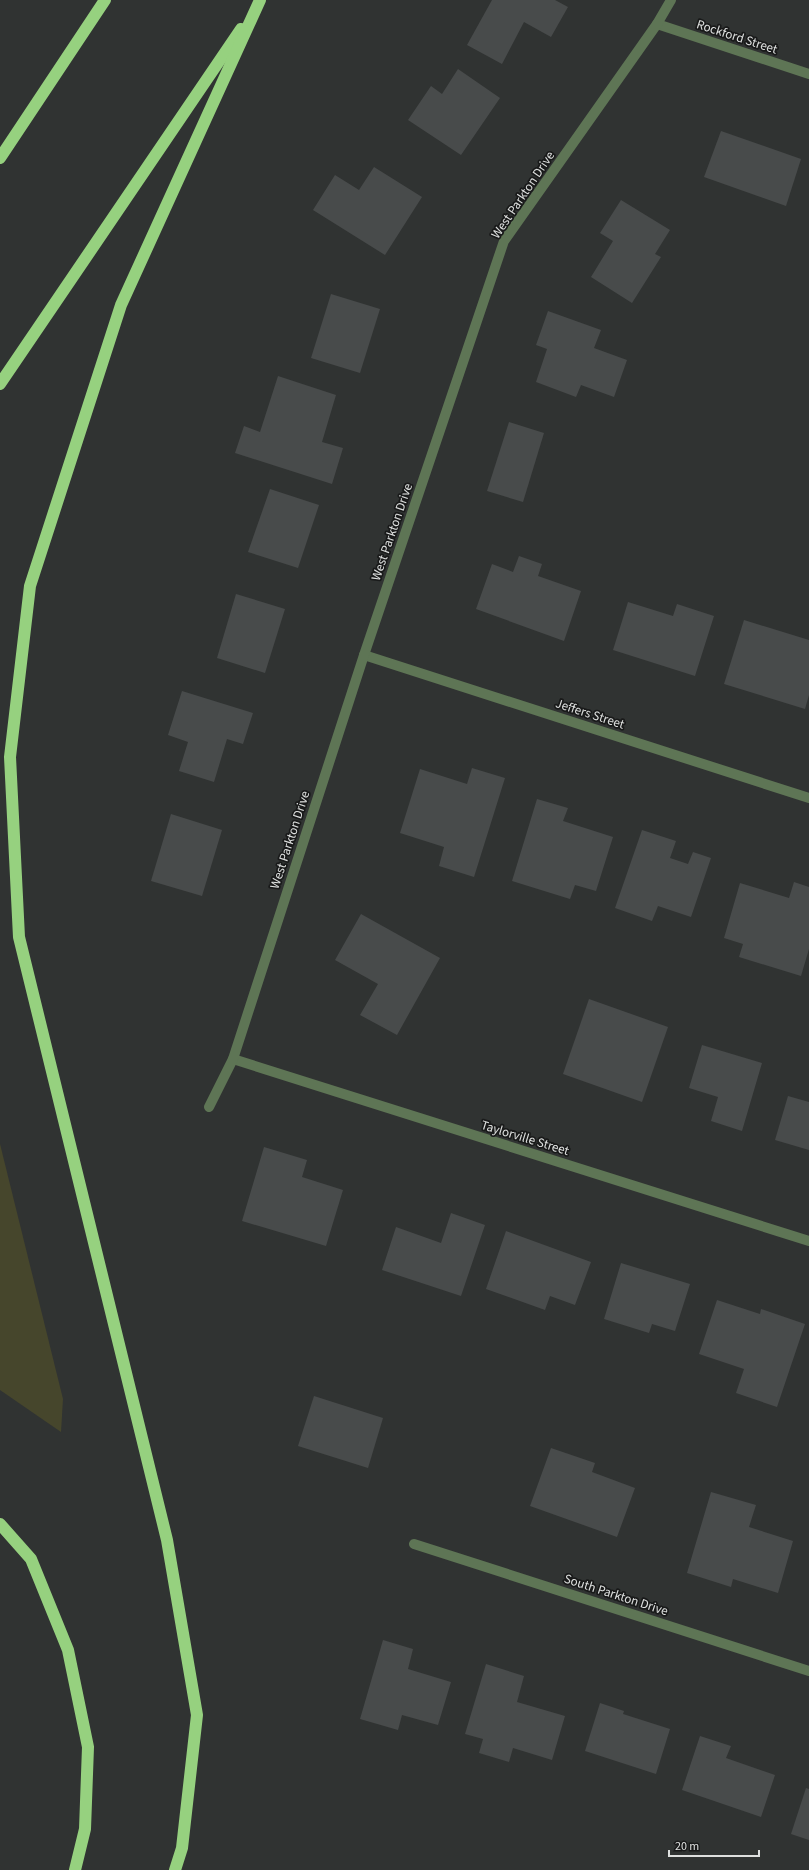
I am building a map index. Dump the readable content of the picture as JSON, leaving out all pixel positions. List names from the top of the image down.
{
  "streets": {
    "street": [
      "Rockford Street",
      "West Parkton Drive",
      "Jeffers Street",
      "Taylorville Street",
      "South Parkton Drive"
    ]
  },
  "crossings": [
    ["Rockford Street", "West Parkton Drive"],
    ["West Parkton Drive", "Jeffers Street"],
    ["West Parkton Drive", "Taylorville Street"]
  ],
  "scale_bar": "20 m"
}
